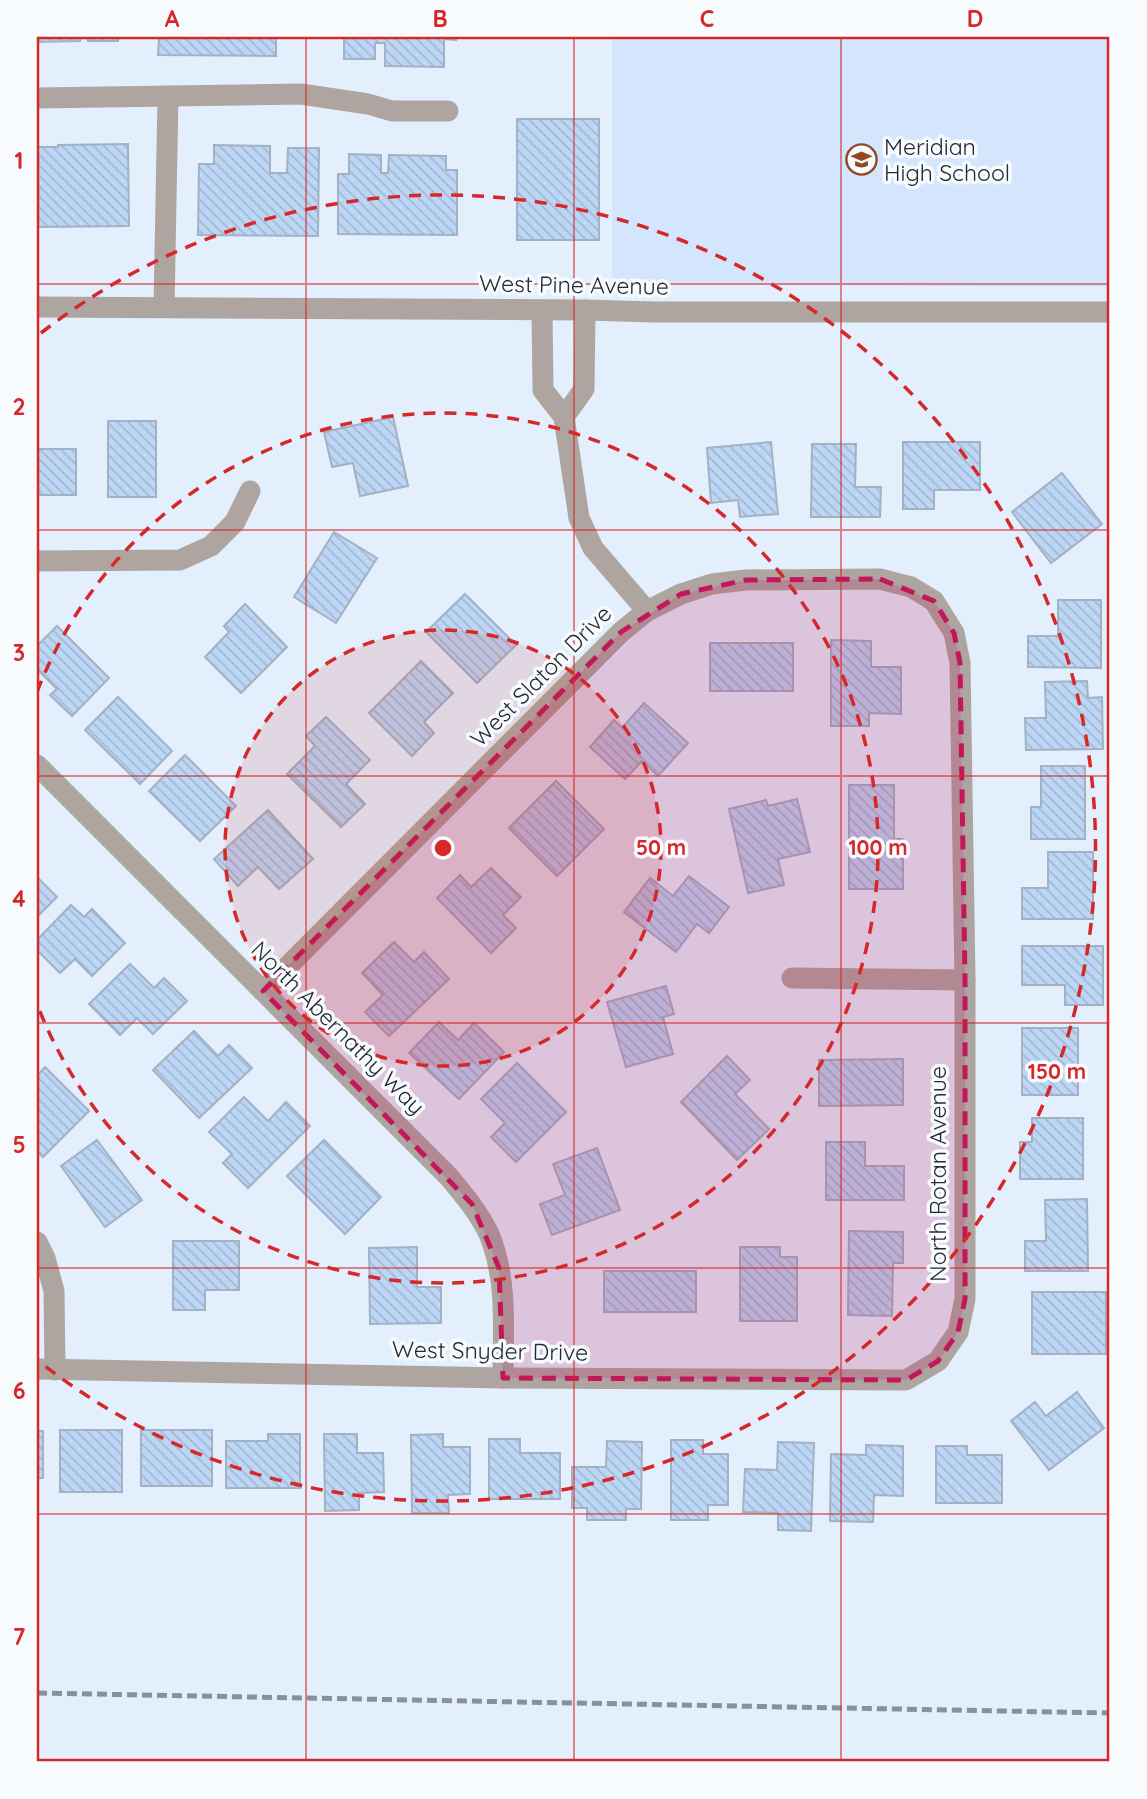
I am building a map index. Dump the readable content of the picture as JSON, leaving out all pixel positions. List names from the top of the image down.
{
  "streets": {
    "street": [
      "West Pine Avenue",
      "West Slaton Drive",
      "North Abernathy Way",
      "North Rotan Avenue",
      "West Snyder Drive"
    ]
  },
  "crossings": [
    ["West Slaton Drive", "North Abernathy Way"],
    ["West Slaton Drive", "North Rotan Avenue"],
    ["North Abernathy Way", "West Snyder Drive"],
    ["North Rotan Avenue", "West Snyder Drive"]
  ],
  "places": {
    "school or university": ["Meridian High School"]
  },
  "grid": {
    "columns": [
      "A",
      "B",
      "C",
      "D"
    ],
    "rows": [
      "1",
      "2",
      "3",
      "4",
      "5",
      "6",
      "7"
    ]
  },
  "rings": ["50 m", "100 m", "150 m"]
}
